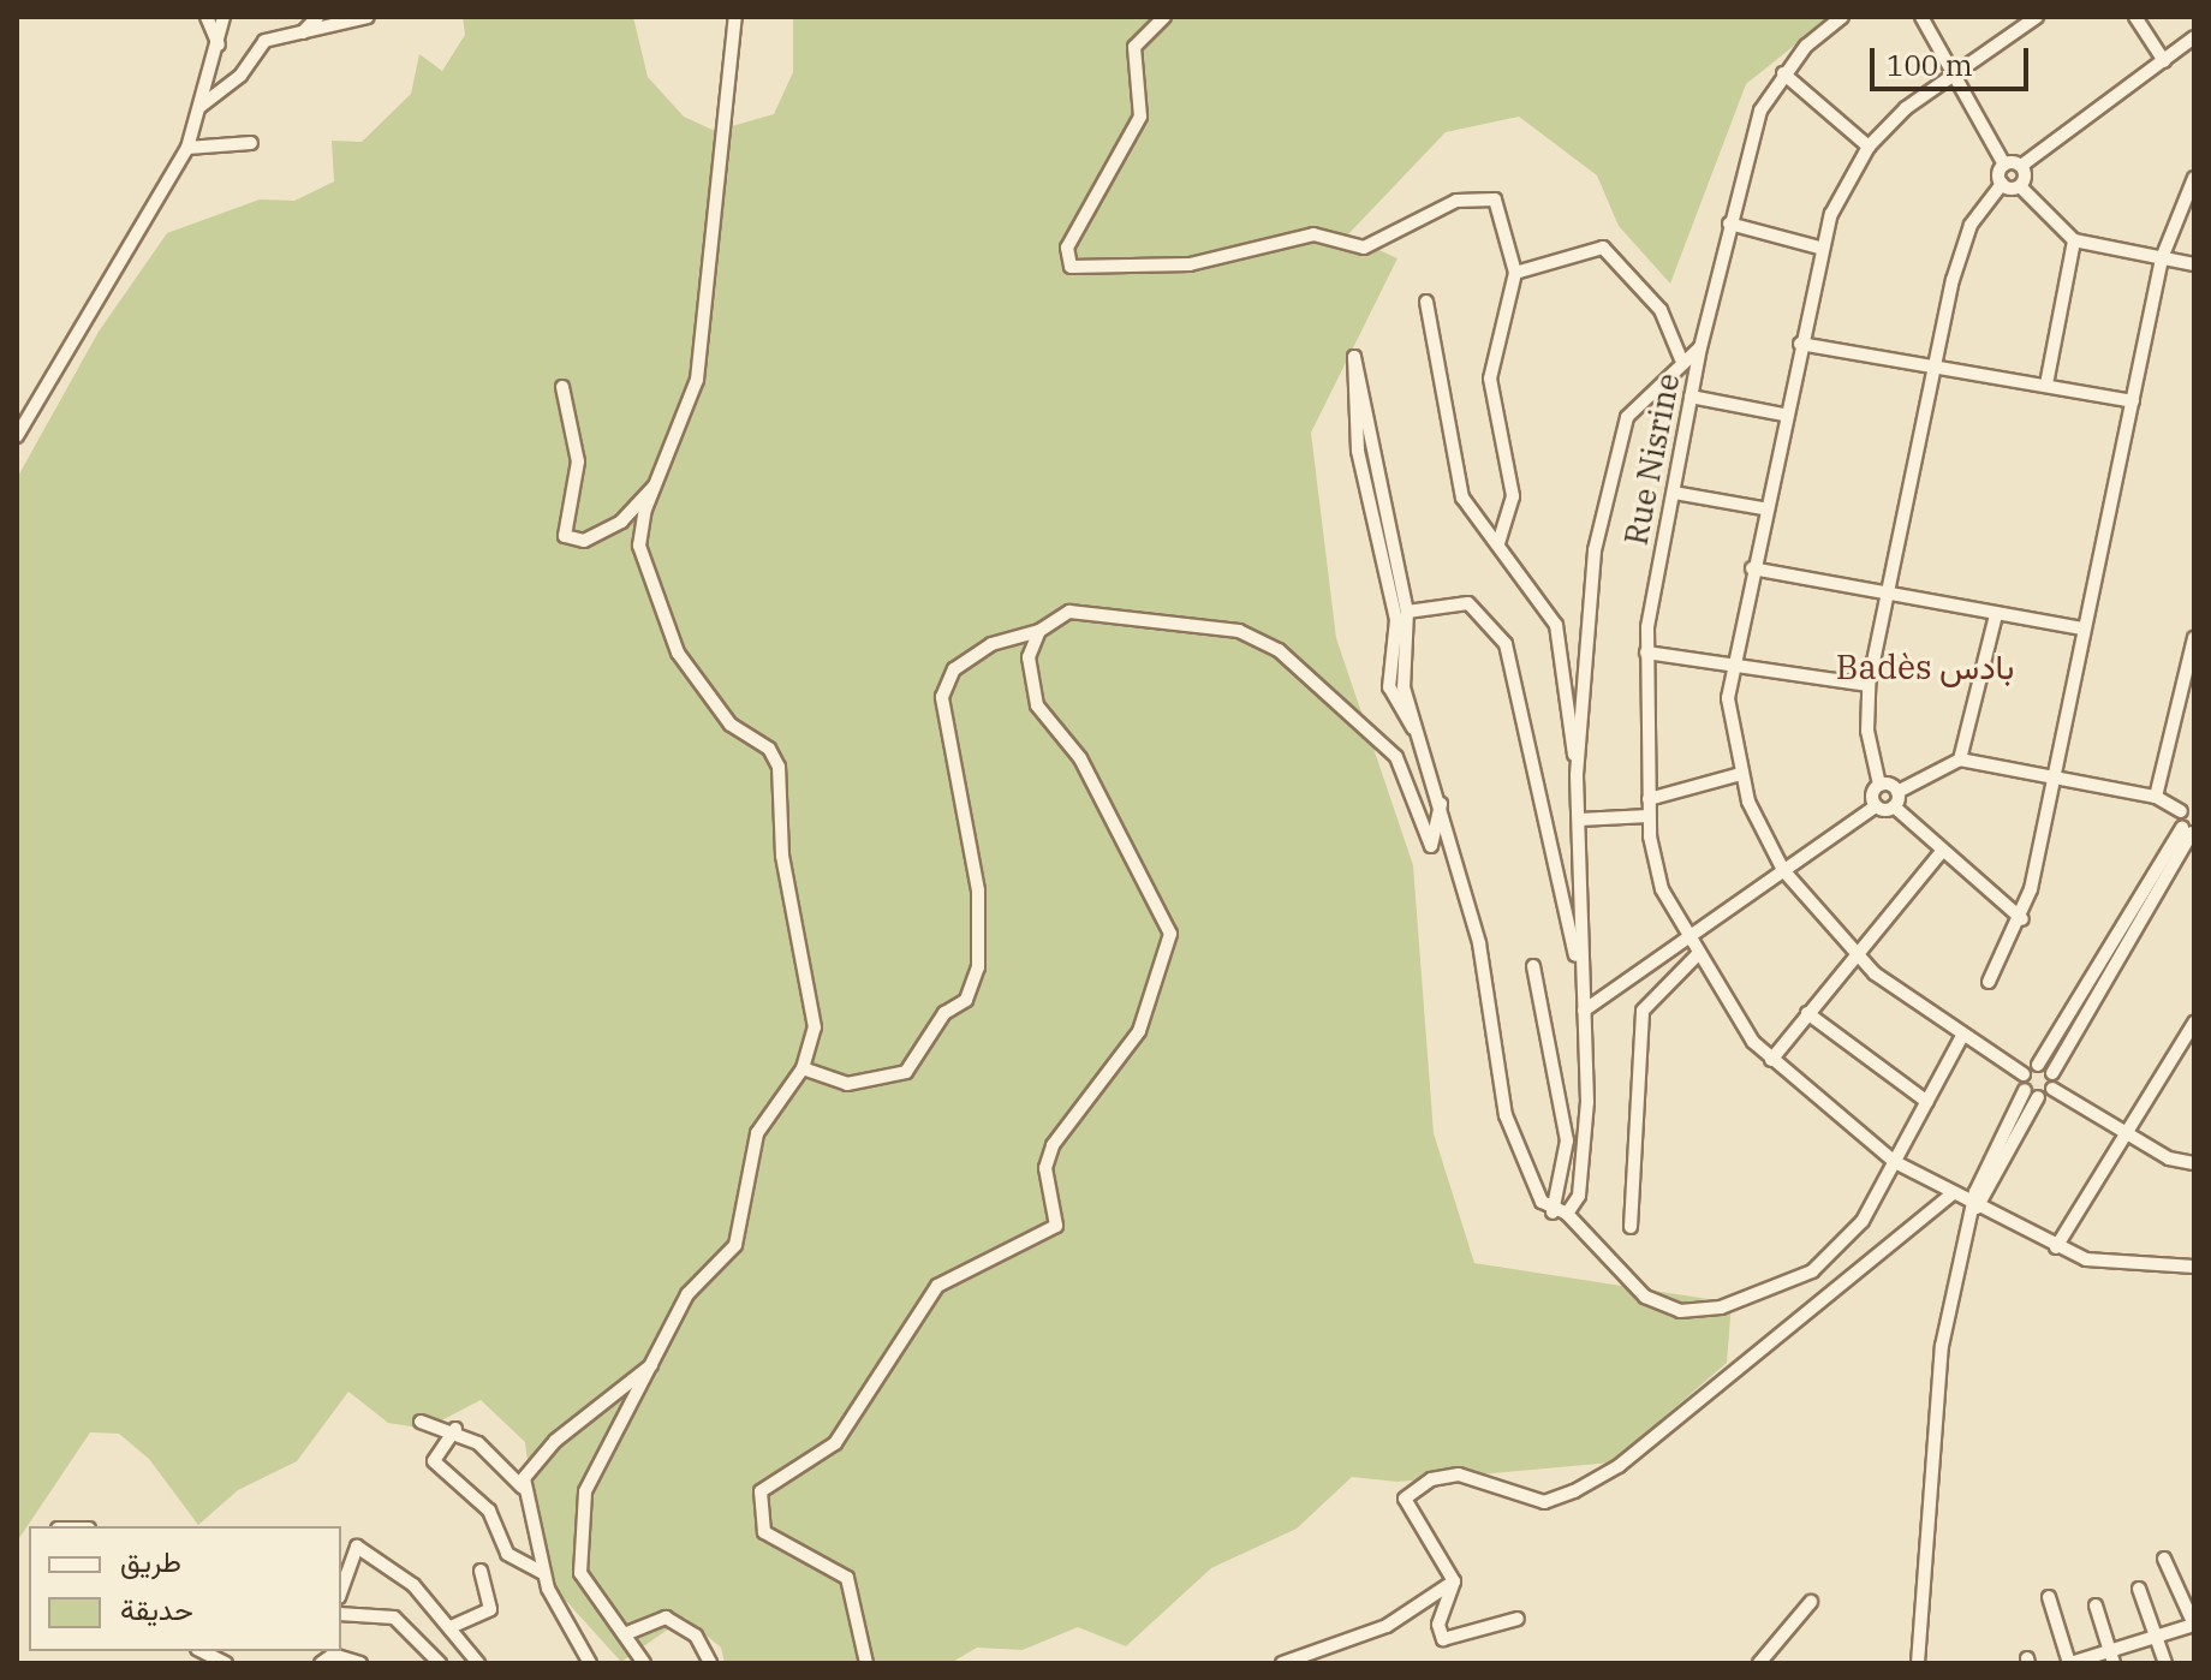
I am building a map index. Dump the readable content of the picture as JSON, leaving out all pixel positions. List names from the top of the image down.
{
  "streets": {
    "street": ["Rue Nisrine"]
  },
  "districts": ["Badès بادس"],
  "legend": ["طريق", "حديقة"],
  "scale_bar": "100 m"
}
